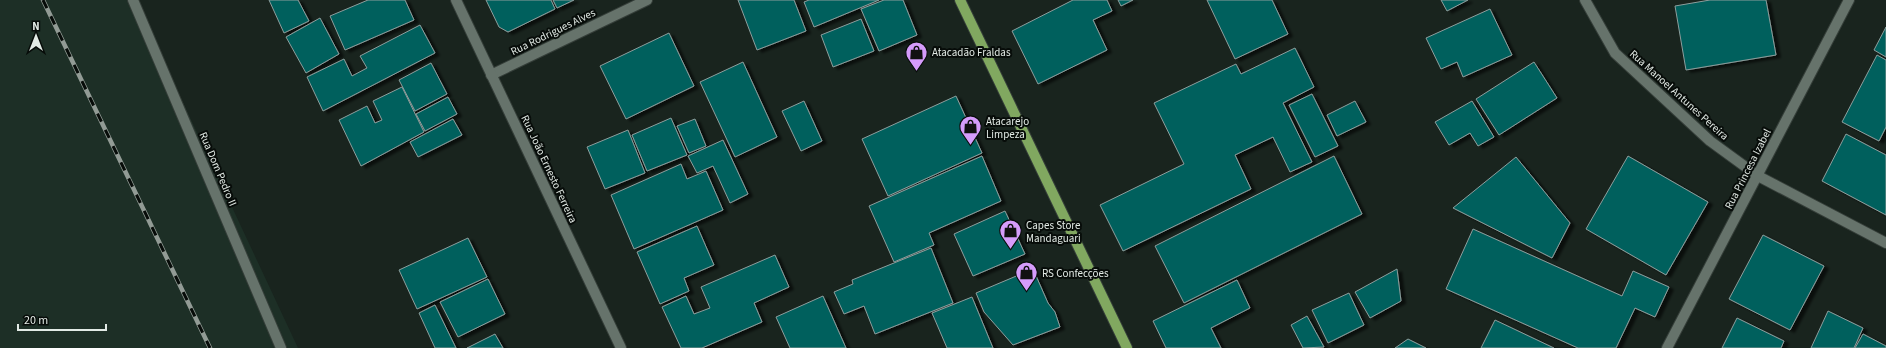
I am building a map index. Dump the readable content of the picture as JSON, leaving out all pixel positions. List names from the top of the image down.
{
  "streets": {
    "street": [
      "Rua Rodrigues Alves",
      "Rua Manoel Antunes Pereira",
      "Rua Dom Pedro II",
      "Rua João Ernesto Ferreira",
      "Rua Princesa Izabel"
    ]
  },
  "crossings": [
    ["Rua Rodrigues Alves", "Rua João Ernesto Ferreira"],
    ["Rua Manoel Antunes Pereira", "Rua Princesa Izabel"]
  ],
  "places": {
    "shop": [
      "Atacadão Fraldas",
      "Atacarejo Limpeza",
      "Capes Store Mandaguari",
      "RS Confecções"
    ]
  },
  "scale_bar": "20 m",
  "north": "top"
}
